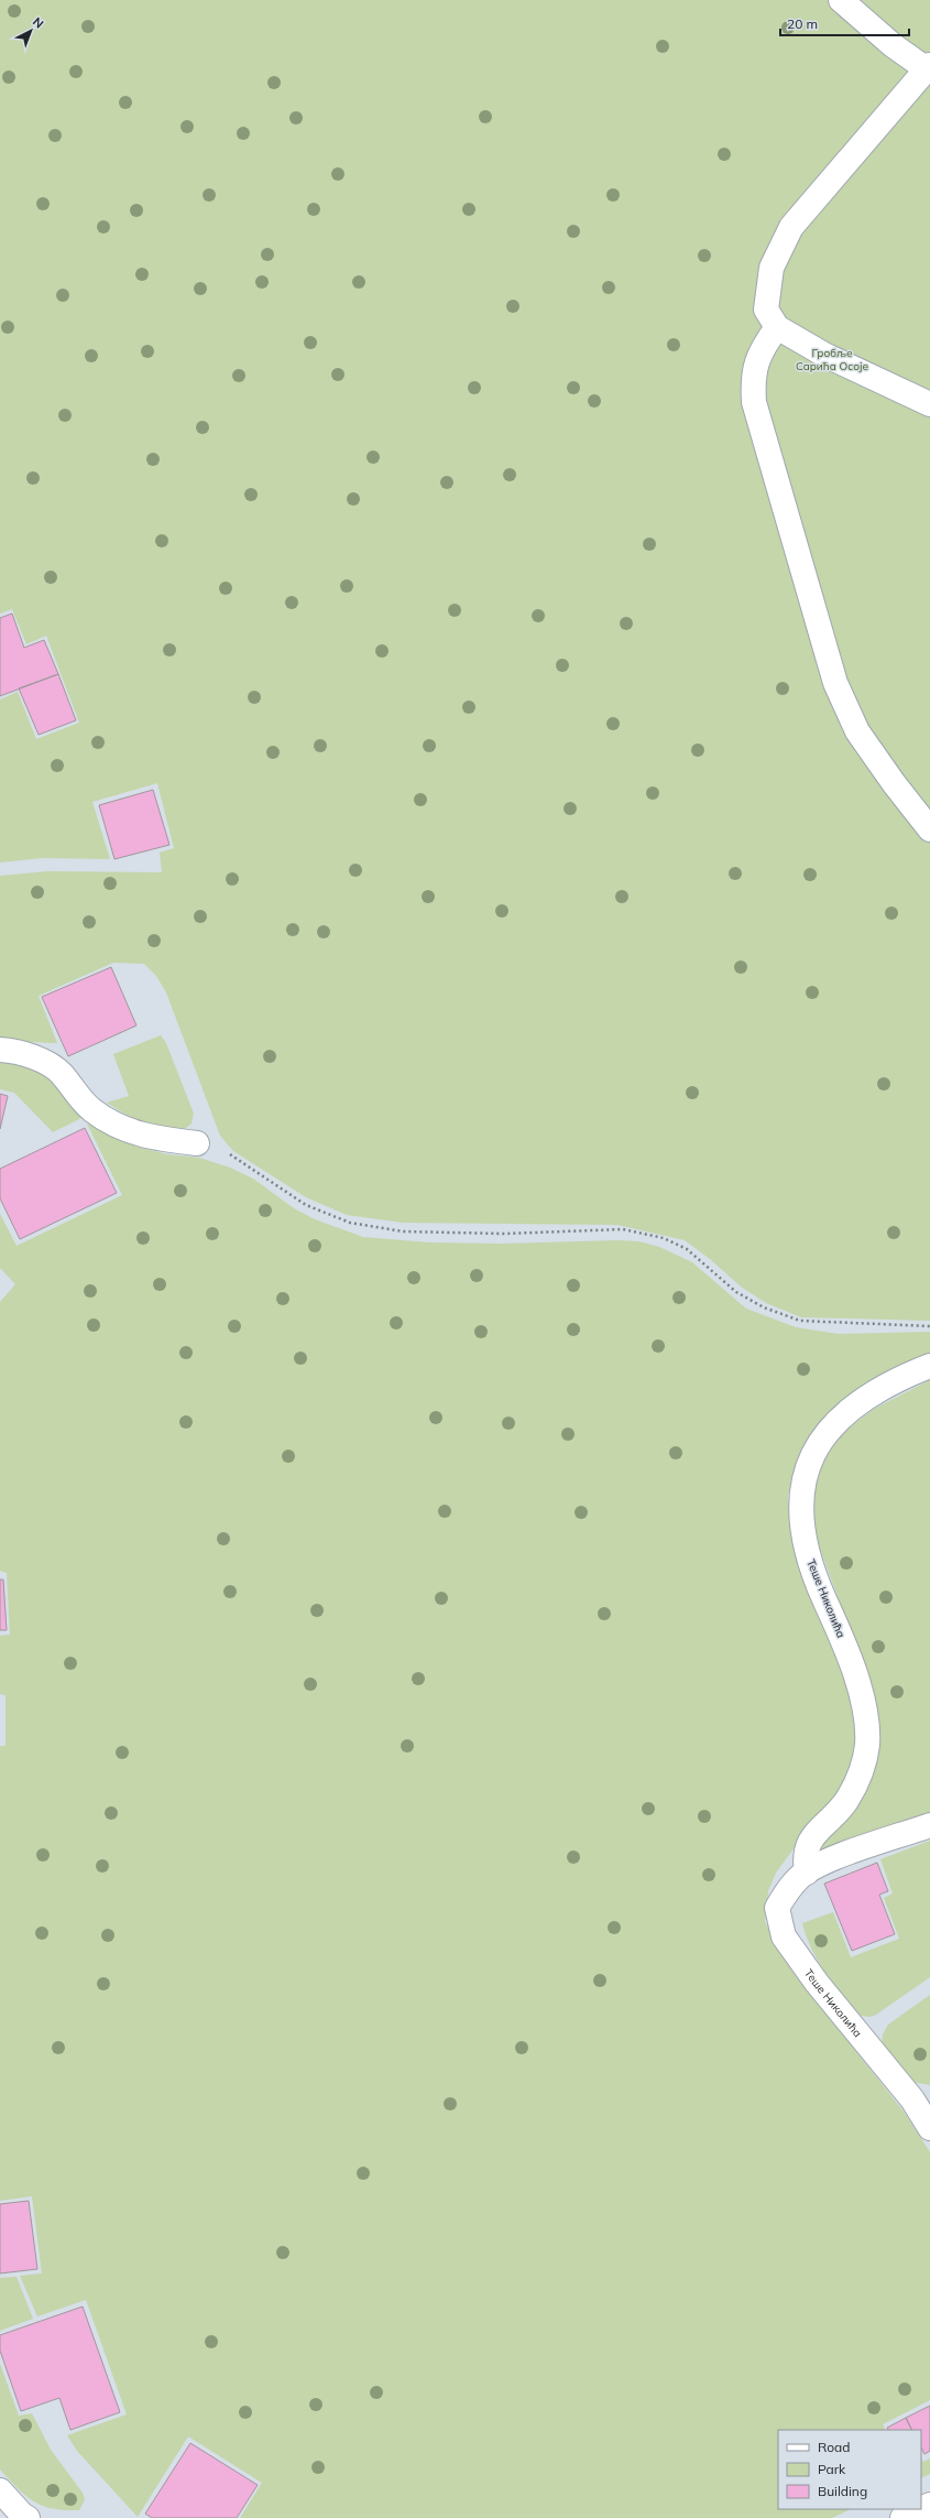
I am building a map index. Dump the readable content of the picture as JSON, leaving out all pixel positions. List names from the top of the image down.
{
  "streets": {
    "street": ["Теше Николића"]
  },
  "parks": ["Гробље Сарића Осоје"],
  "legend": ["Road", "Park", "Building"],
  "scale_bar": "20 m",
  "north": "top right"
}
